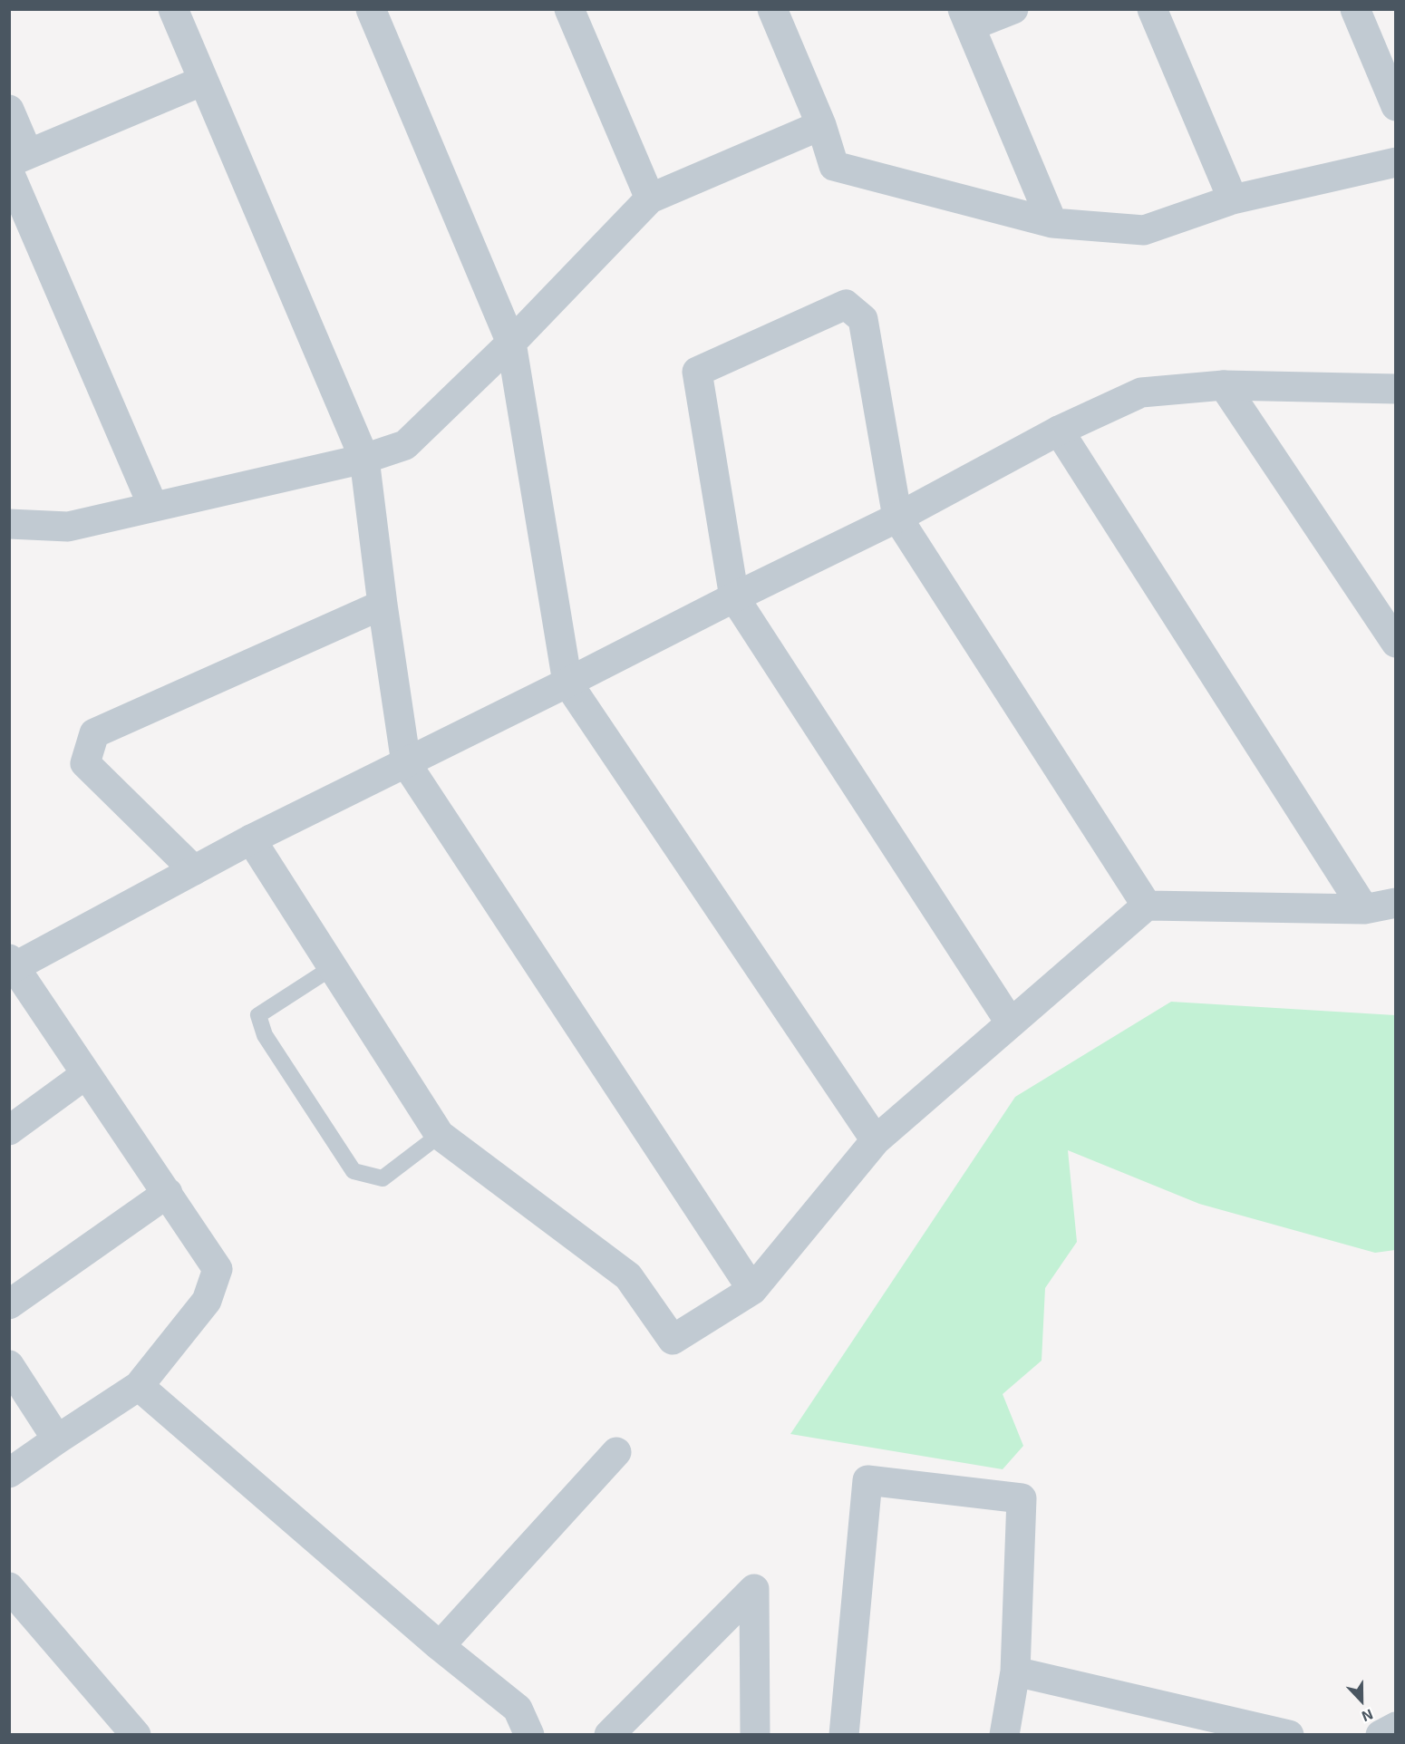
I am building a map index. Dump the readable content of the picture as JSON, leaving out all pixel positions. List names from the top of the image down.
{
  "north": "bottom"
}
